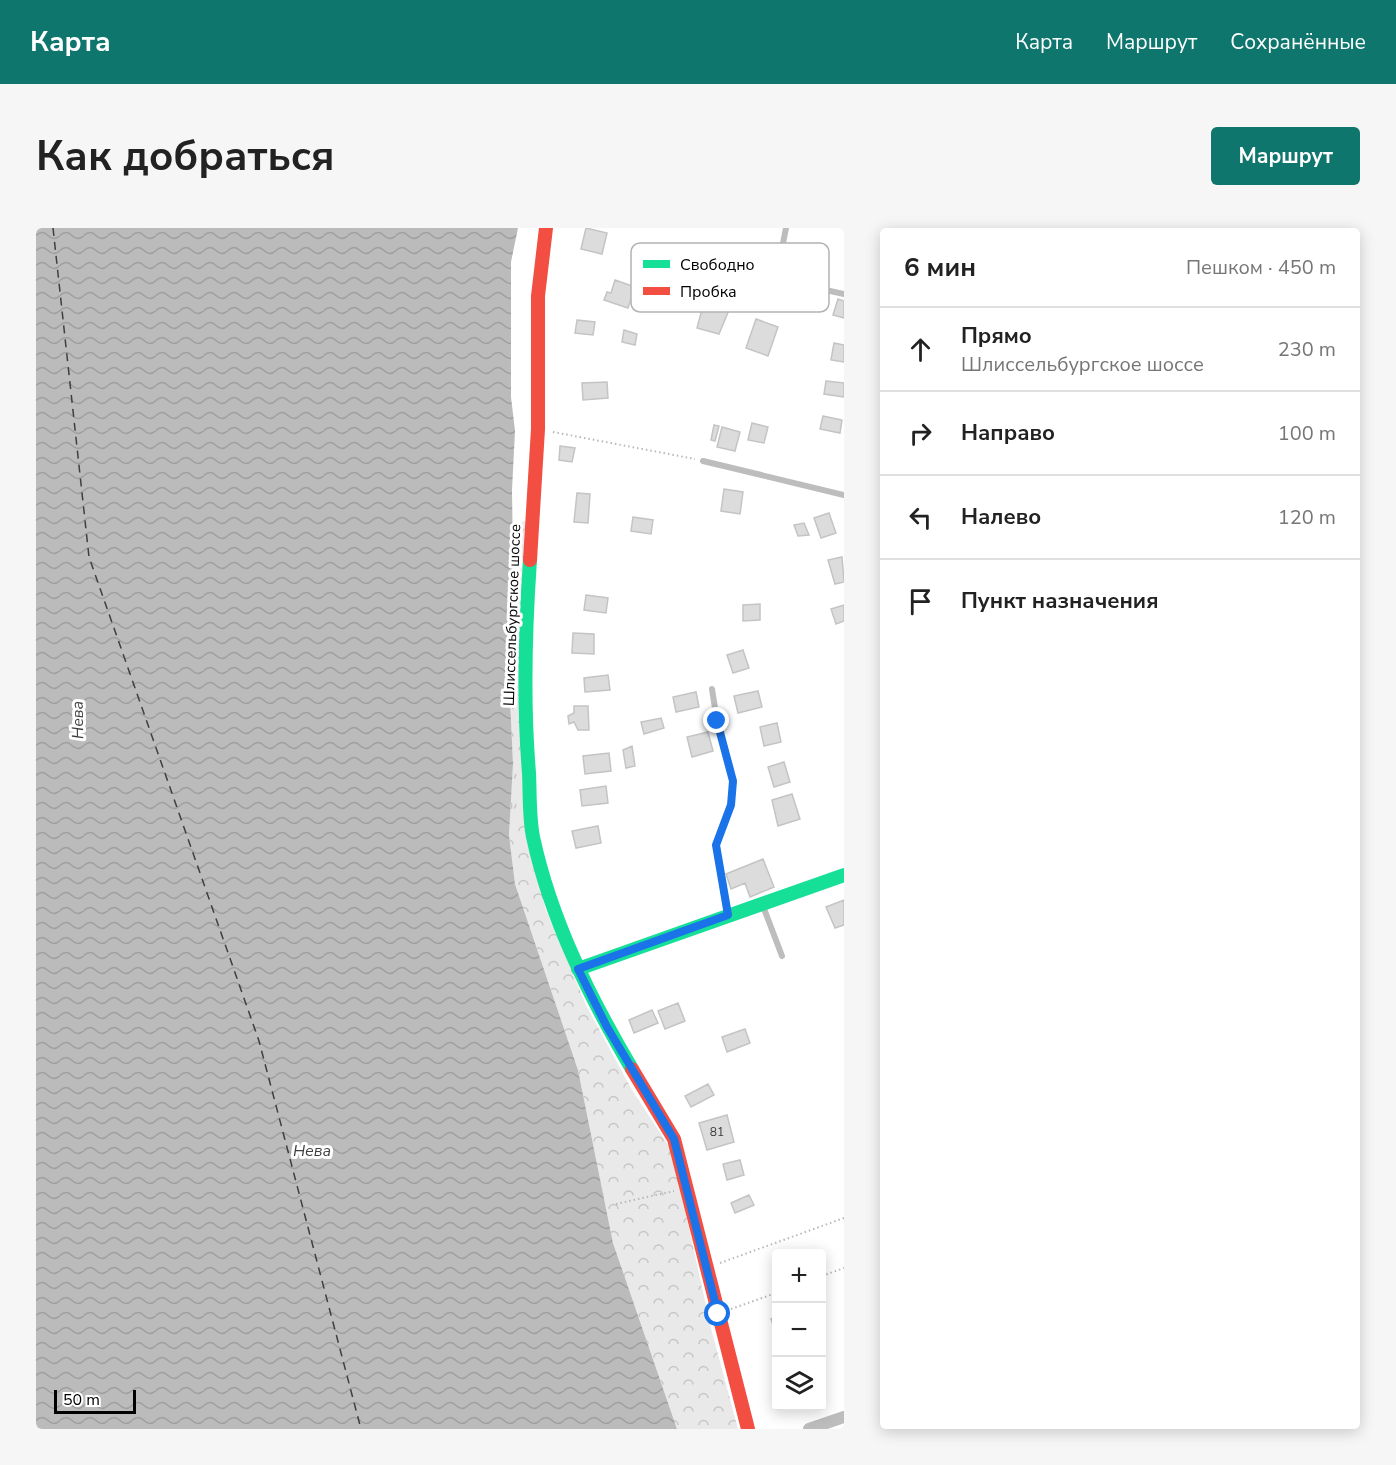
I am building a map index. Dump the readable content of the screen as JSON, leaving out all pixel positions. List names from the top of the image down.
{
  "streets": {
    "street": ["Шлиссельбургское шоссе"]
  },
  "water": ["Нева"],
  "house_numbers": ["81"],
  "legend": ["Свободно", "Пробка"],
  "scale_bar": "50 m",
  "page": {
    "header": "Карта",
    "nav": ["Карта", "Маршрут", "Сохранённые"],
    "buttons": "Маршрут",
    "title": "Как добраться",
    "heading": ["6 мин", "Пешком · 450 m"],
    "list": [
      ["Прямо", "Шлиссельбургское шоссе", "230 m"],
      ["Направо", "100 m"],
      ["Налево", "120 m"],
      "Пункт назначения"
    ],
    "map_buttons": ["+", "−"],
    "scale": "50 m"
  }
}
